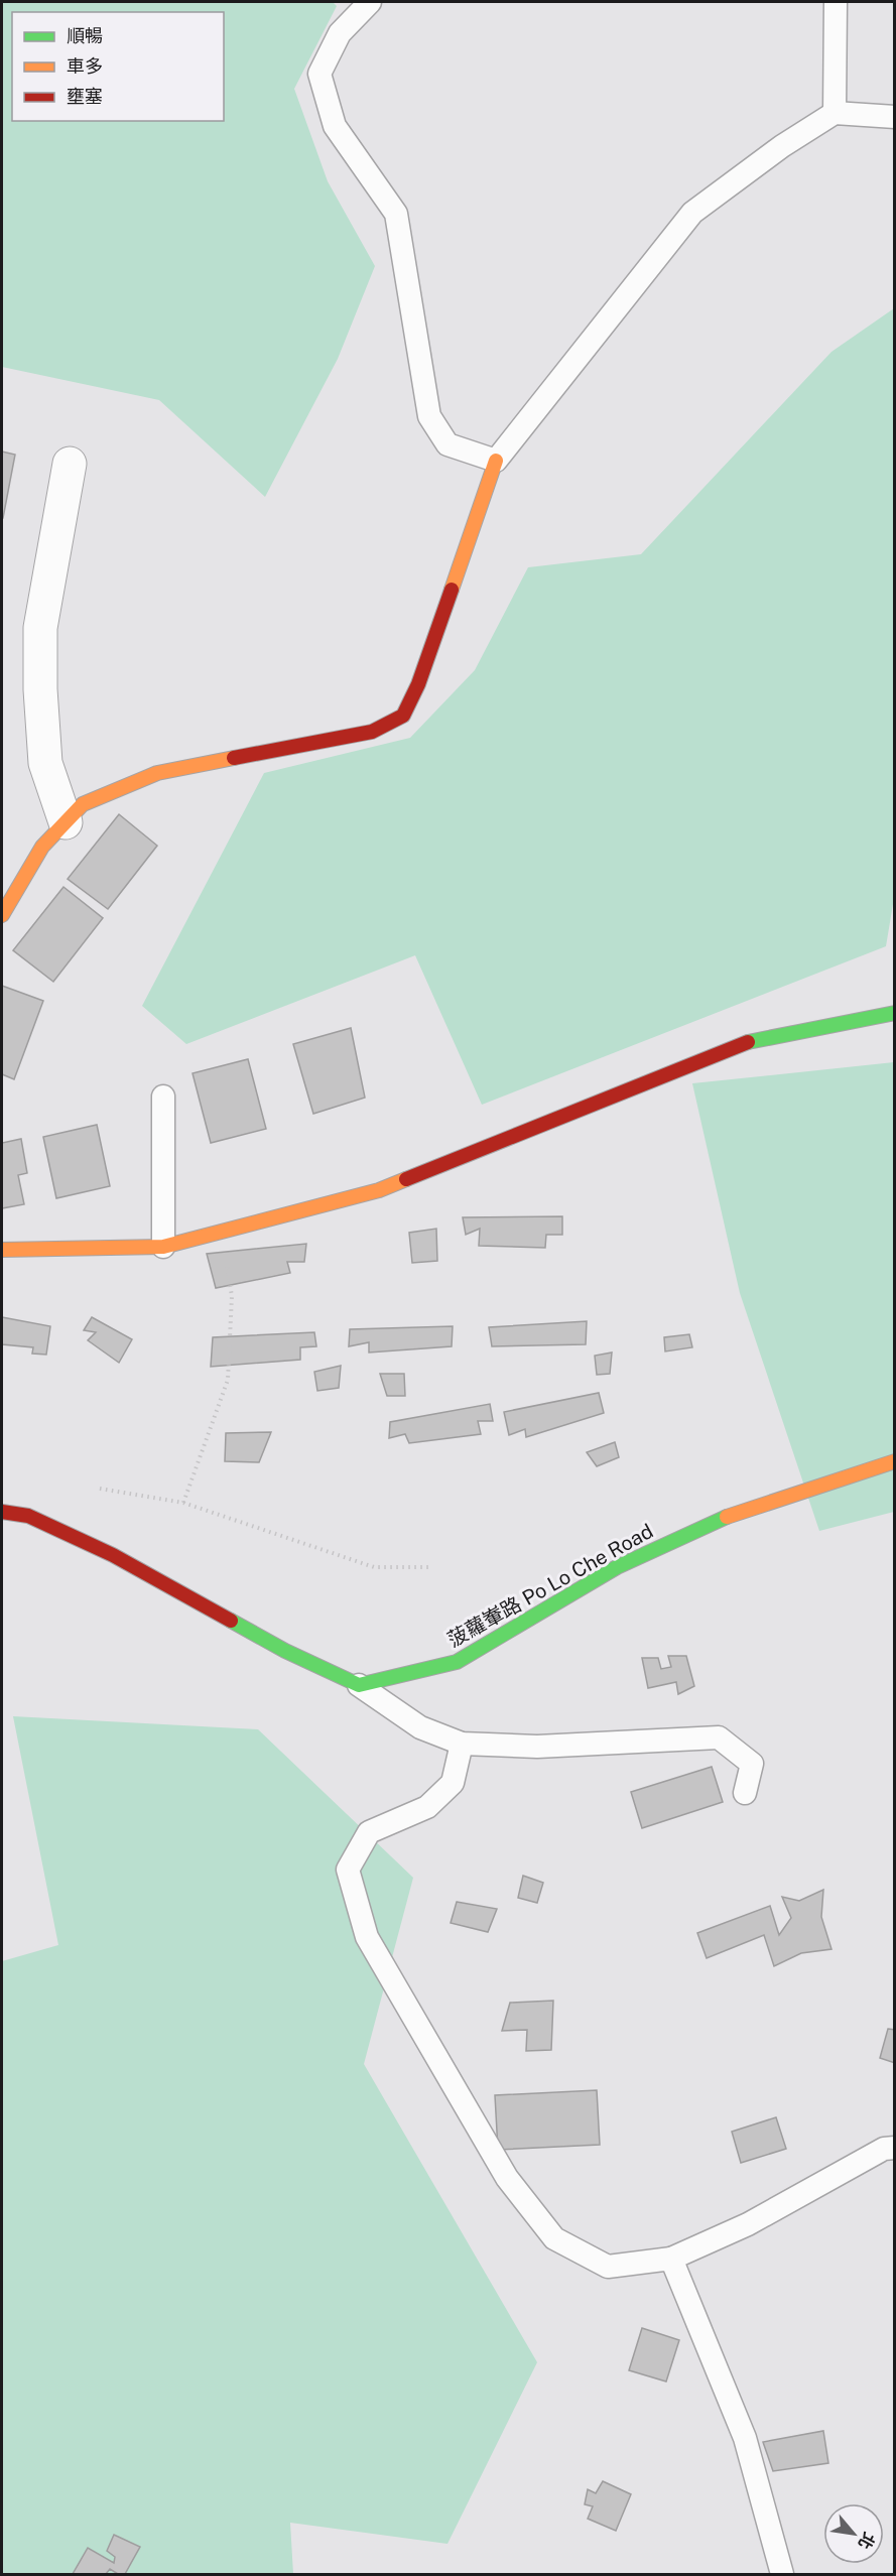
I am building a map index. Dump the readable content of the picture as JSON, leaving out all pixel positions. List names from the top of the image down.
{
  "streets": {
    "street": ["菠蘿輋路 Po Lo Che Road"]
  },
  "legend": ["順暢", "車多", "壅塞"],
  "north": "bottom right"
}
